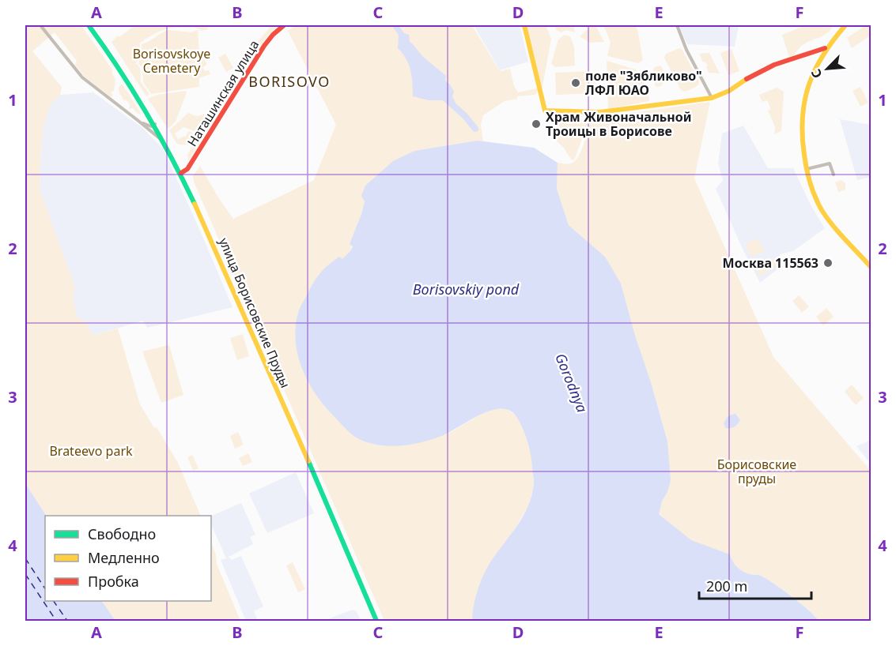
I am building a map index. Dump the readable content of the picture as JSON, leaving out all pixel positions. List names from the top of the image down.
{
  "streets": {
    "street": ["Наташинская улица", "улица Борисовские Пруды"]
  },
  "crossings": [
    ["Наташинская улица", "улица Борисовские Пруды"]
  ],
  "districts": ["BORISOVO"],
  "water": ["Borisovskiy pond", "Gorodnya"],
  "parks": ["Borisovskoye Cemetery", "Brateevo park", "Борисовские пруды"],
  "places": ["поле \"Зябликово\" ЛФЛ ЮАО", "Храм Живоначальной Троицы в Борисове", "Москва 115563"],
  "legend": ["Свободно", "Медленно", "Пробка"],
  "scale_bar": "200 m",
  "north": "bottom left",
  "grid": {
    "columns": [
      "A",
      "B",
      "C",
      "D",
      "E",
      "F"
    ],
    "rows": [
      "1",
      "2",
      "3",
      "4"
    ]
  }
}
